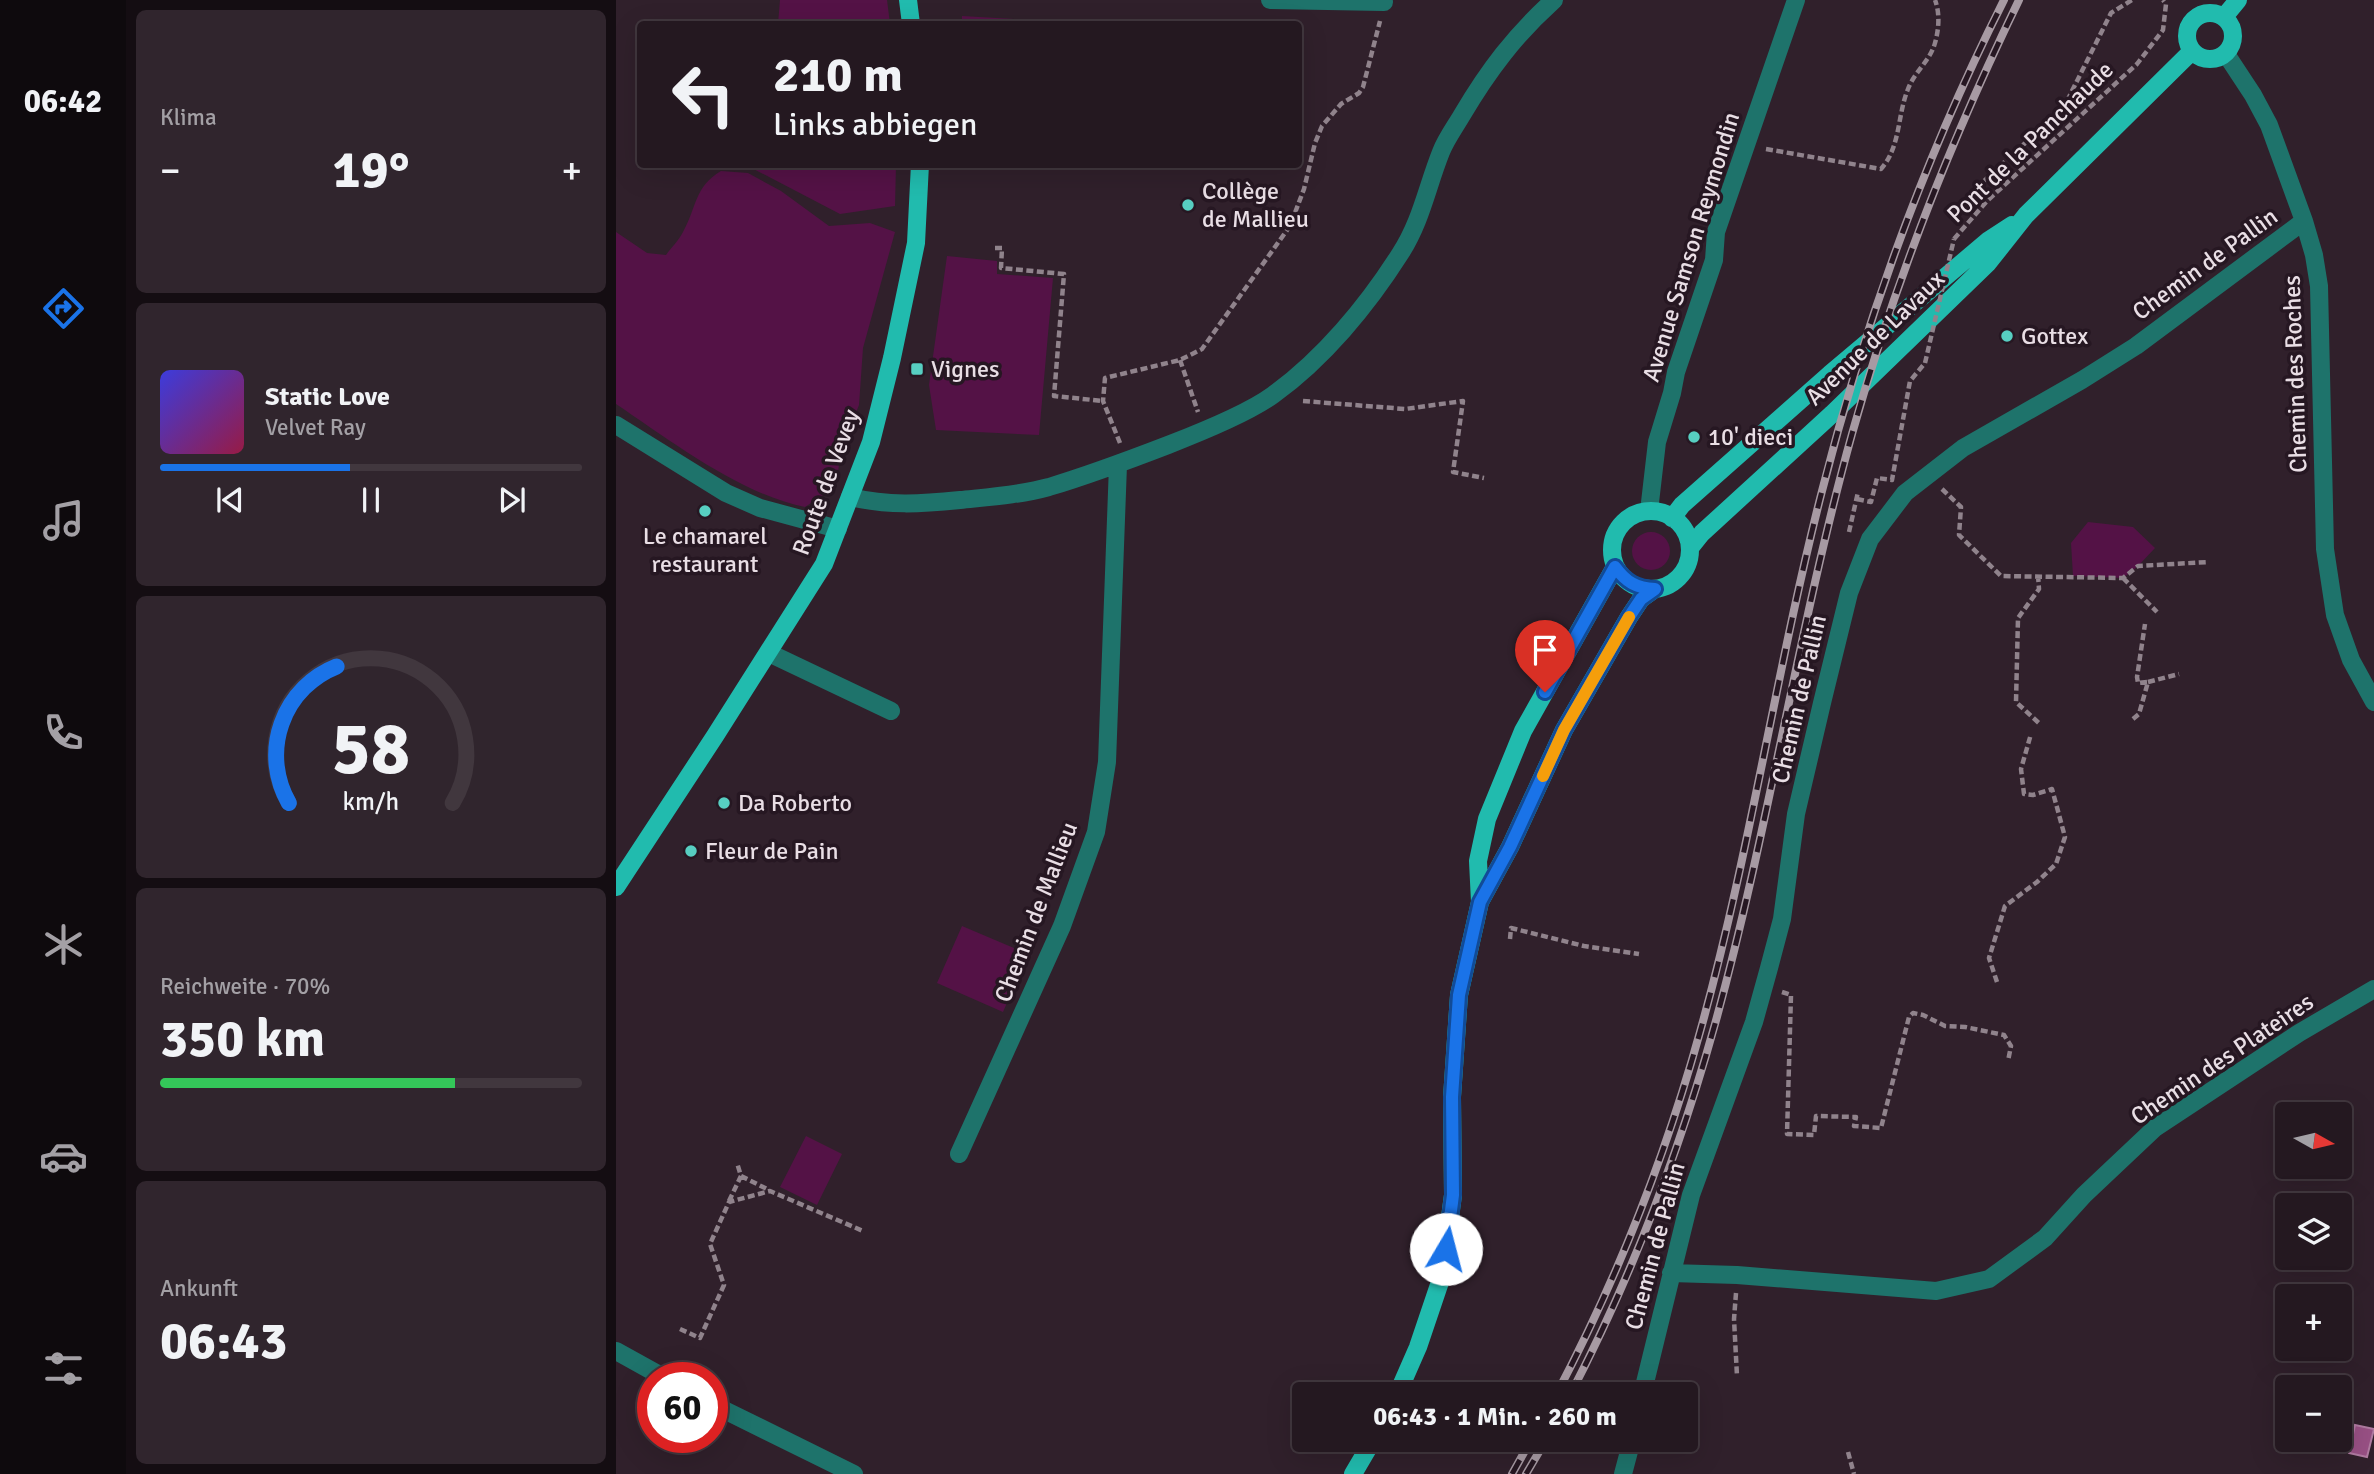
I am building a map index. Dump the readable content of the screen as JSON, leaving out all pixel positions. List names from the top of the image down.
{
  "streets": {
    "main road": ["Avenue de Lavaux", "Route de Vevey"],
    "street": [
      "Avenue Samson Reymondin",
      "Chemin de Pallin",
      "Chemin des Roches",
      "Chemin de Mallieu",
      "Chemin des Plateires"
    ],
    "path": ["Pont de la Panchaude"]
  },
  "crossings": [
    ["Pont de la Panchaude", "Chemin de Pallin"],
    ["Avenue Samson Reymondin", "Avenue de Lavaux"],
    ["Chemin de Pallin", "Chemin des Roches"],
    ["Chemin de Pallin", "Chemin des Plateires"],
    ["Avenue de Lavaux", "Chemin des Roches"]
  ],
  "places": {
    "other": [
      "Collège de Mallieu",
      "Gottex",
      "10' dieci",
      "Le chamarel restaurant",
      "Da Roberto",
      "Fleur de Pain"
    ],
    "transit": ["Vignes"]
  },
  "north": "right",
  "page": {
    "tabs": "06:42",
    "tile": [
      "Klima",
      ["Reichweite · 70%", "350 km"],
      ["Ankunft", "06:43"]
    ],
    "turn": ["210 m", "Links abbiegen"],
    "heat": ["−", "19°", "+"],
    "song": ["Static Love", "Velvet Ray"],
    "map_buttons": ["+", "−"],
    "limit": "60",
    "trip": "06:43 · 1 Min. · 260 m",
    "gauge": ["58", "km/h"]
  }
}
